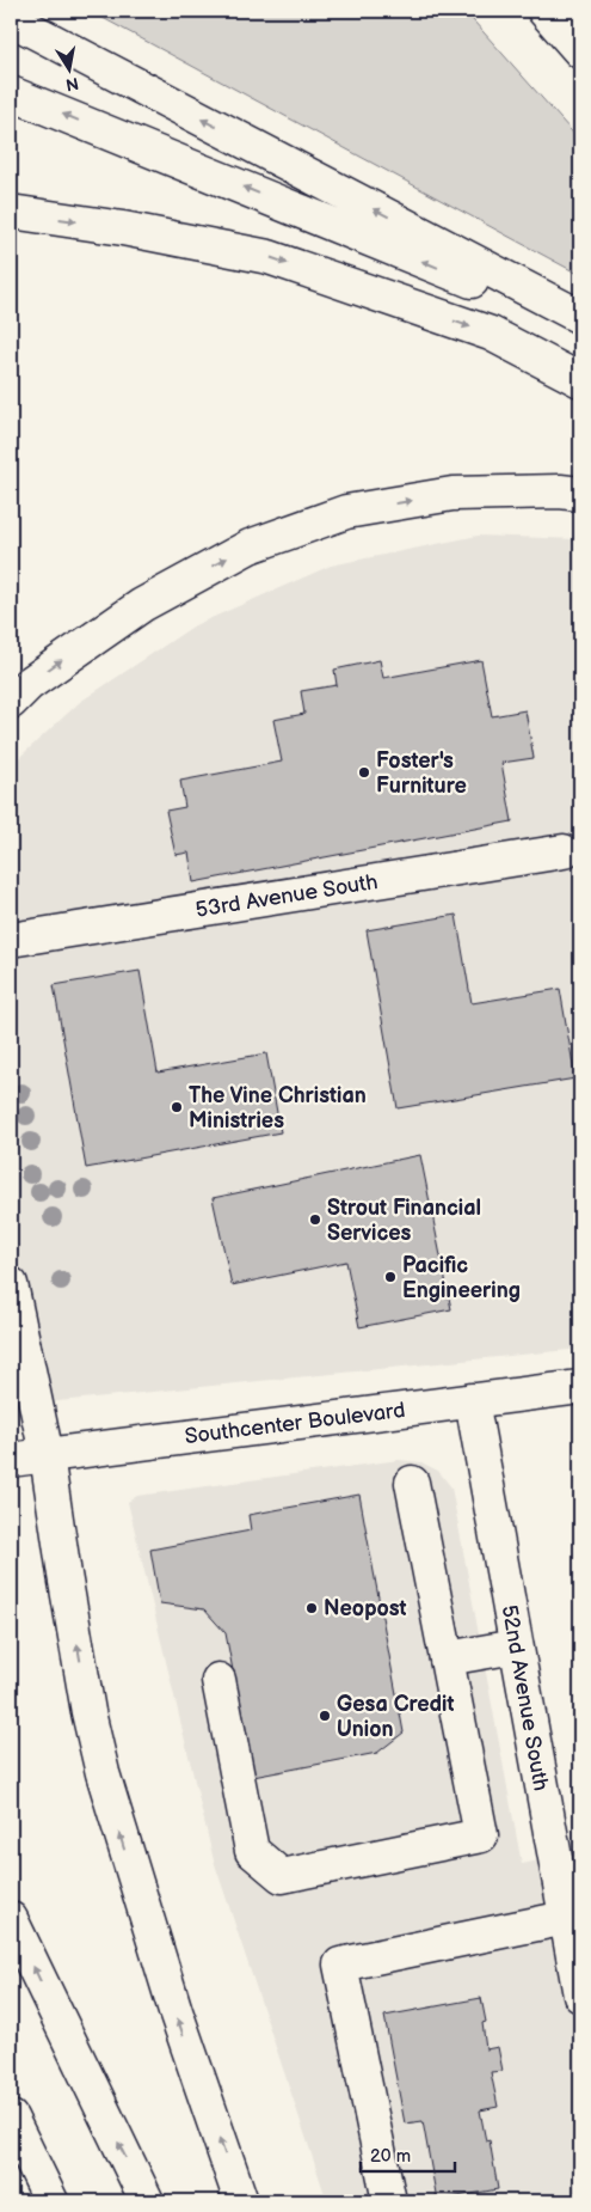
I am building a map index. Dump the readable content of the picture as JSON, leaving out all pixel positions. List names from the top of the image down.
{
  "streets": {
    "main road": ["53rd Avenue South", "Southcenter Boulevard", "52nd Avenue South"]
  },
  "crossings": [
    ["Southcenter Boulevard", "52nd Avenue South"]
  ],
  "places": [
    "Foster's Furniture",
    "The Vine Christian Ministries",
    "Strout Financial Services",
    "Pacific Engineering",
    "Neopost",
    "Gesa Credit Union"
  ],
  "scale_bar": "20 m",
  "north": "bottom"
}
